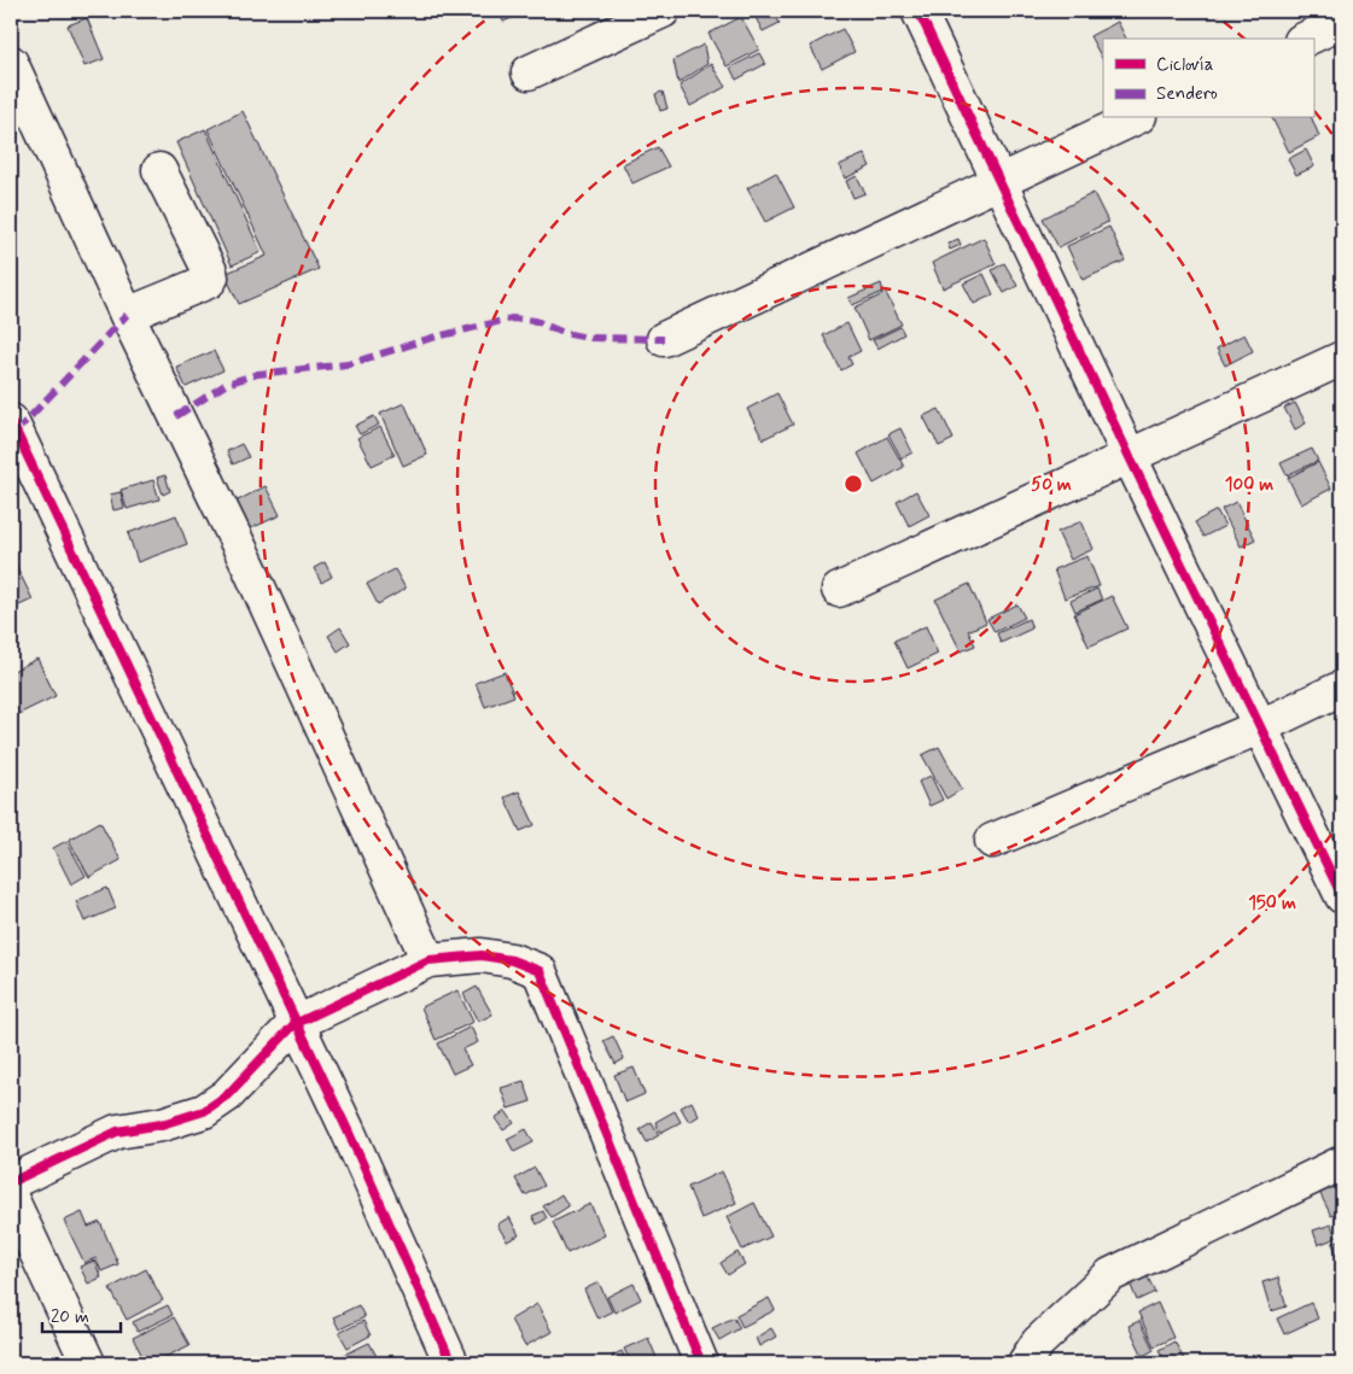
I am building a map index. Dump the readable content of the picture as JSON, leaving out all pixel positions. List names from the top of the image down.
{
  "legend": ["Ciclovía", "Sendero"],
  "scale_bar": "20 m",
  "rings": ["50 m", "100 m", "150 m"]
}
